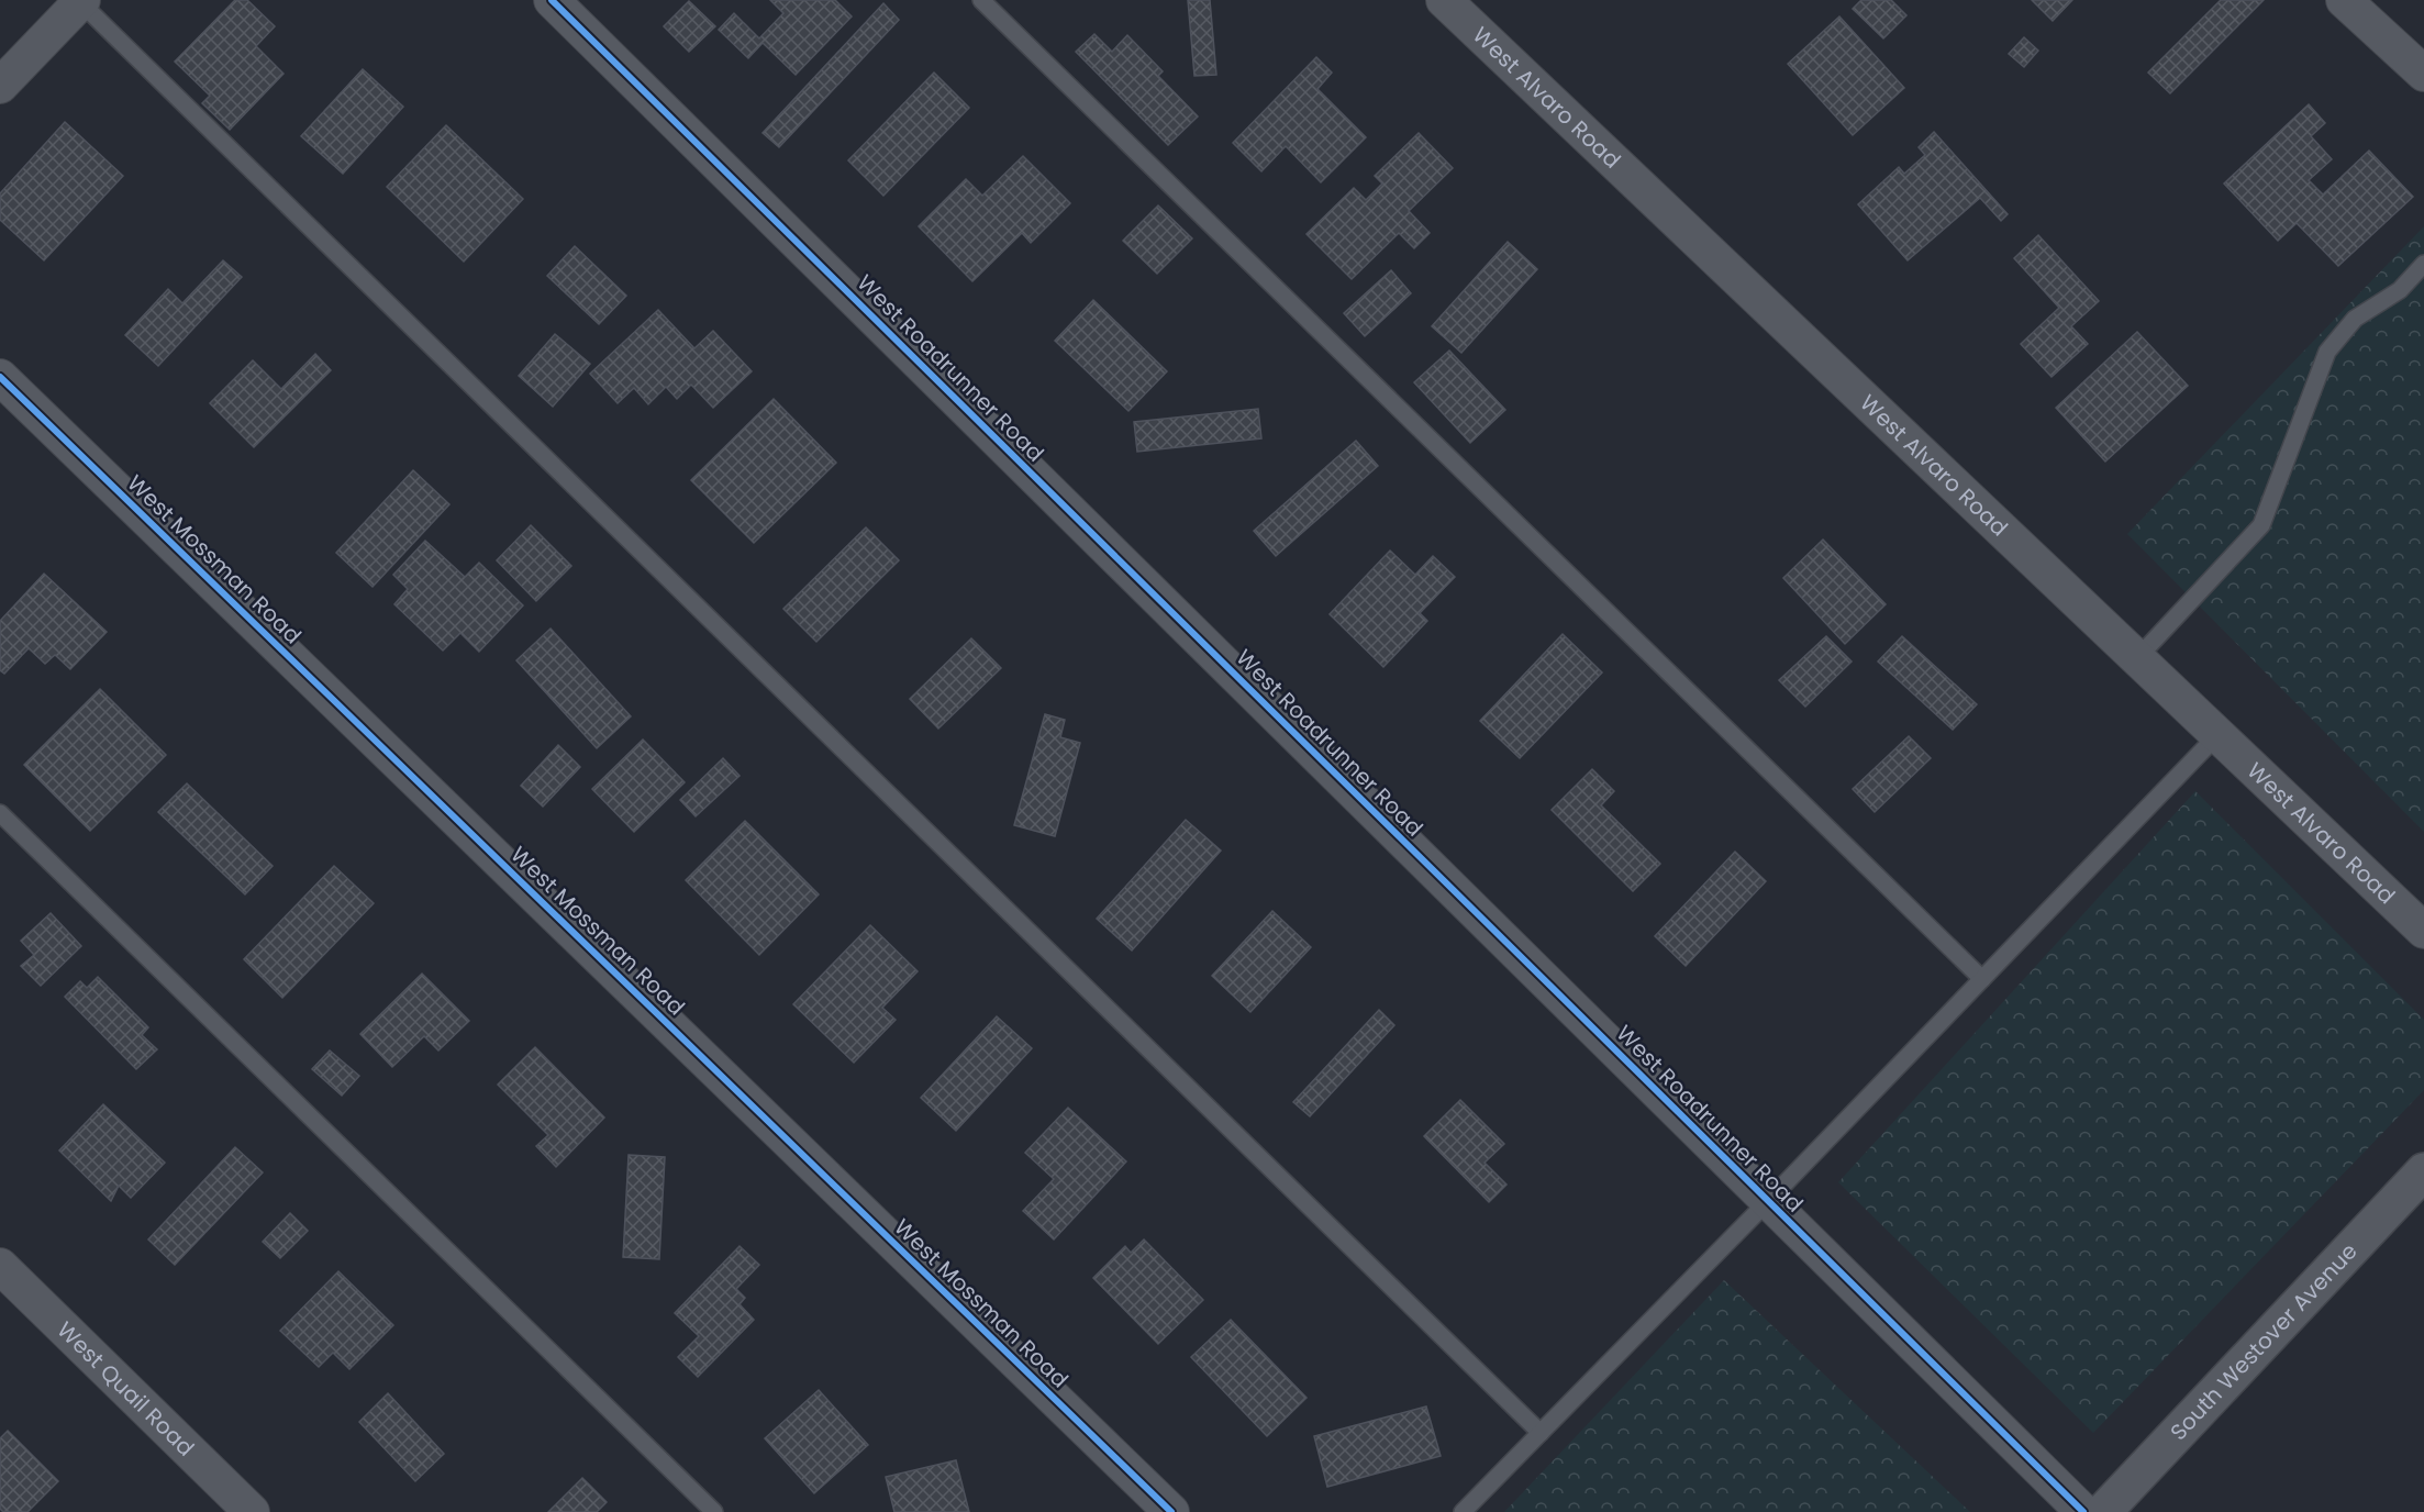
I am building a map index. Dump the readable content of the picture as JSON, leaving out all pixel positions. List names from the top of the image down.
{
  "streets": {
    "street": [
      "West Alvaro Road",
      "West Roadrunner Road",
      "West Mossman Road",
      "South Westover Avenue",
      "West Quail Road"
    ]
  }
}
